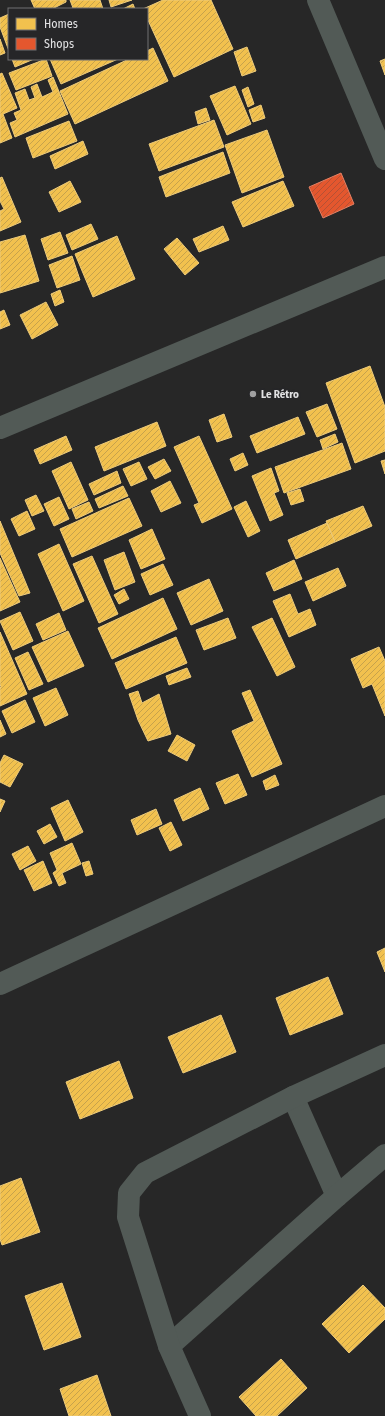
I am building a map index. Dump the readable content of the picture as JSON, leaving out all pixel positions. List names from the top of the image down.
{
  "places": ["Le Rétro"],
  "legend": ["Homes", "Shops"]
}
